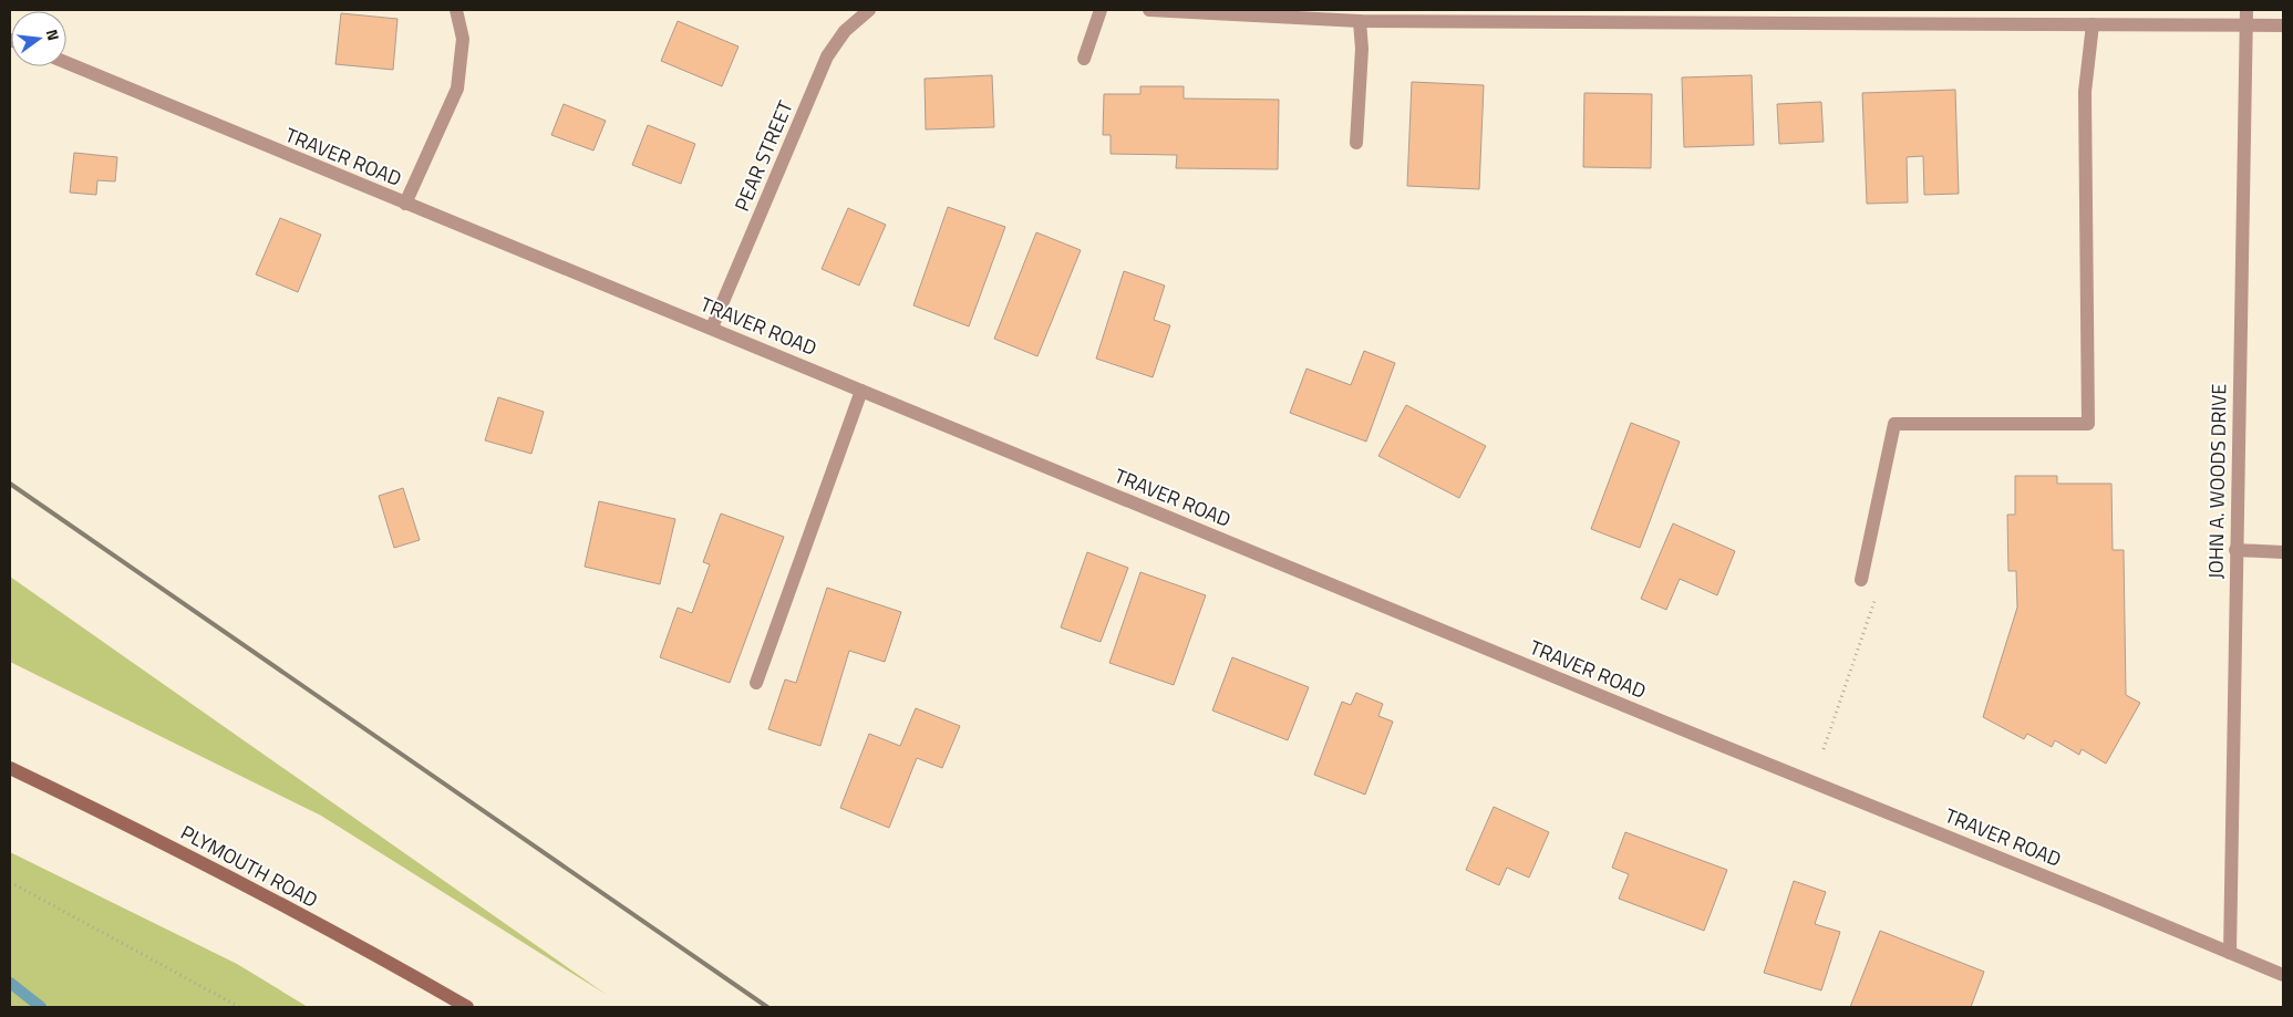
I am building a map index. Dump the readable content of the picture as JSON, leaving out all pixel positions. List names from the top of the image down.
{
  "streets": {
    "main road": ["PLYMOUTH ROAD"],
    "street": ["PEAR STREET", "TRAVER ROAD", "JOHN A. WOODS DRIVE"]
  },
  "crossings": [
    ["PEAR STREET", "TRAVER ROAD"],
    ["TRAVER ROAD", "JOHN A. WOODS DRIVE"]
  ],
  "north": "right"
}
